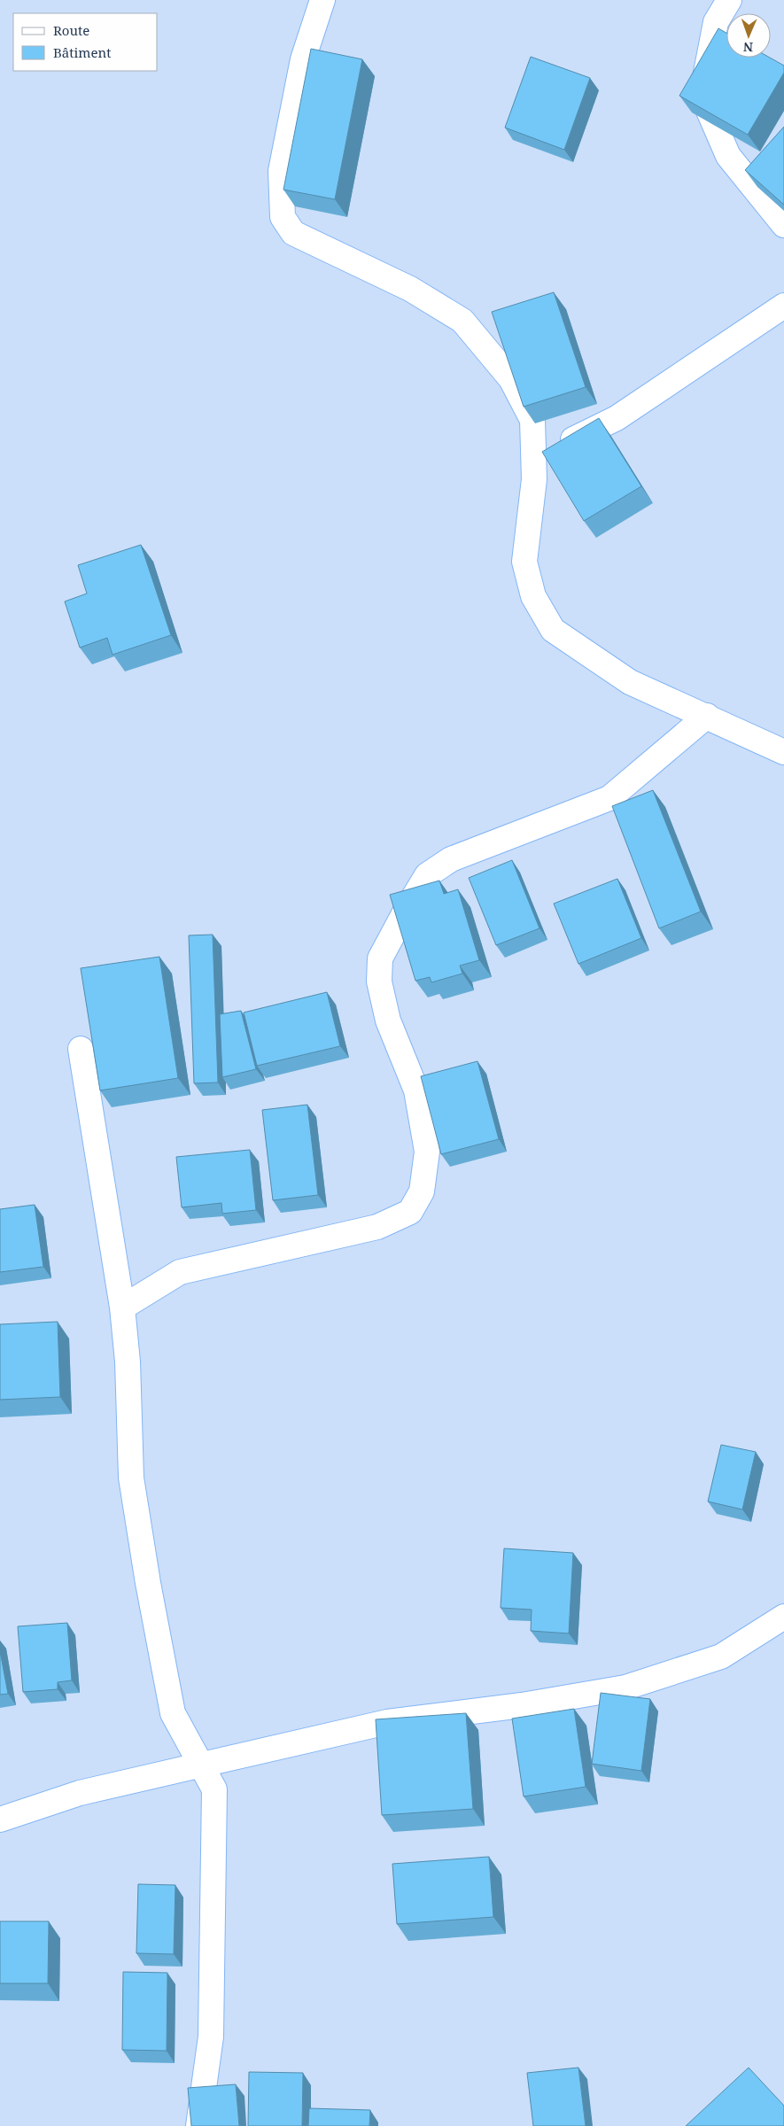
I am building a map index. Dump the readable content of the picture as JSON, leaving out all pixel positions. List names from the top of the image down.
{
  "legend": ["Route", "Bâtiment"],
  "north": "bottom"
}
